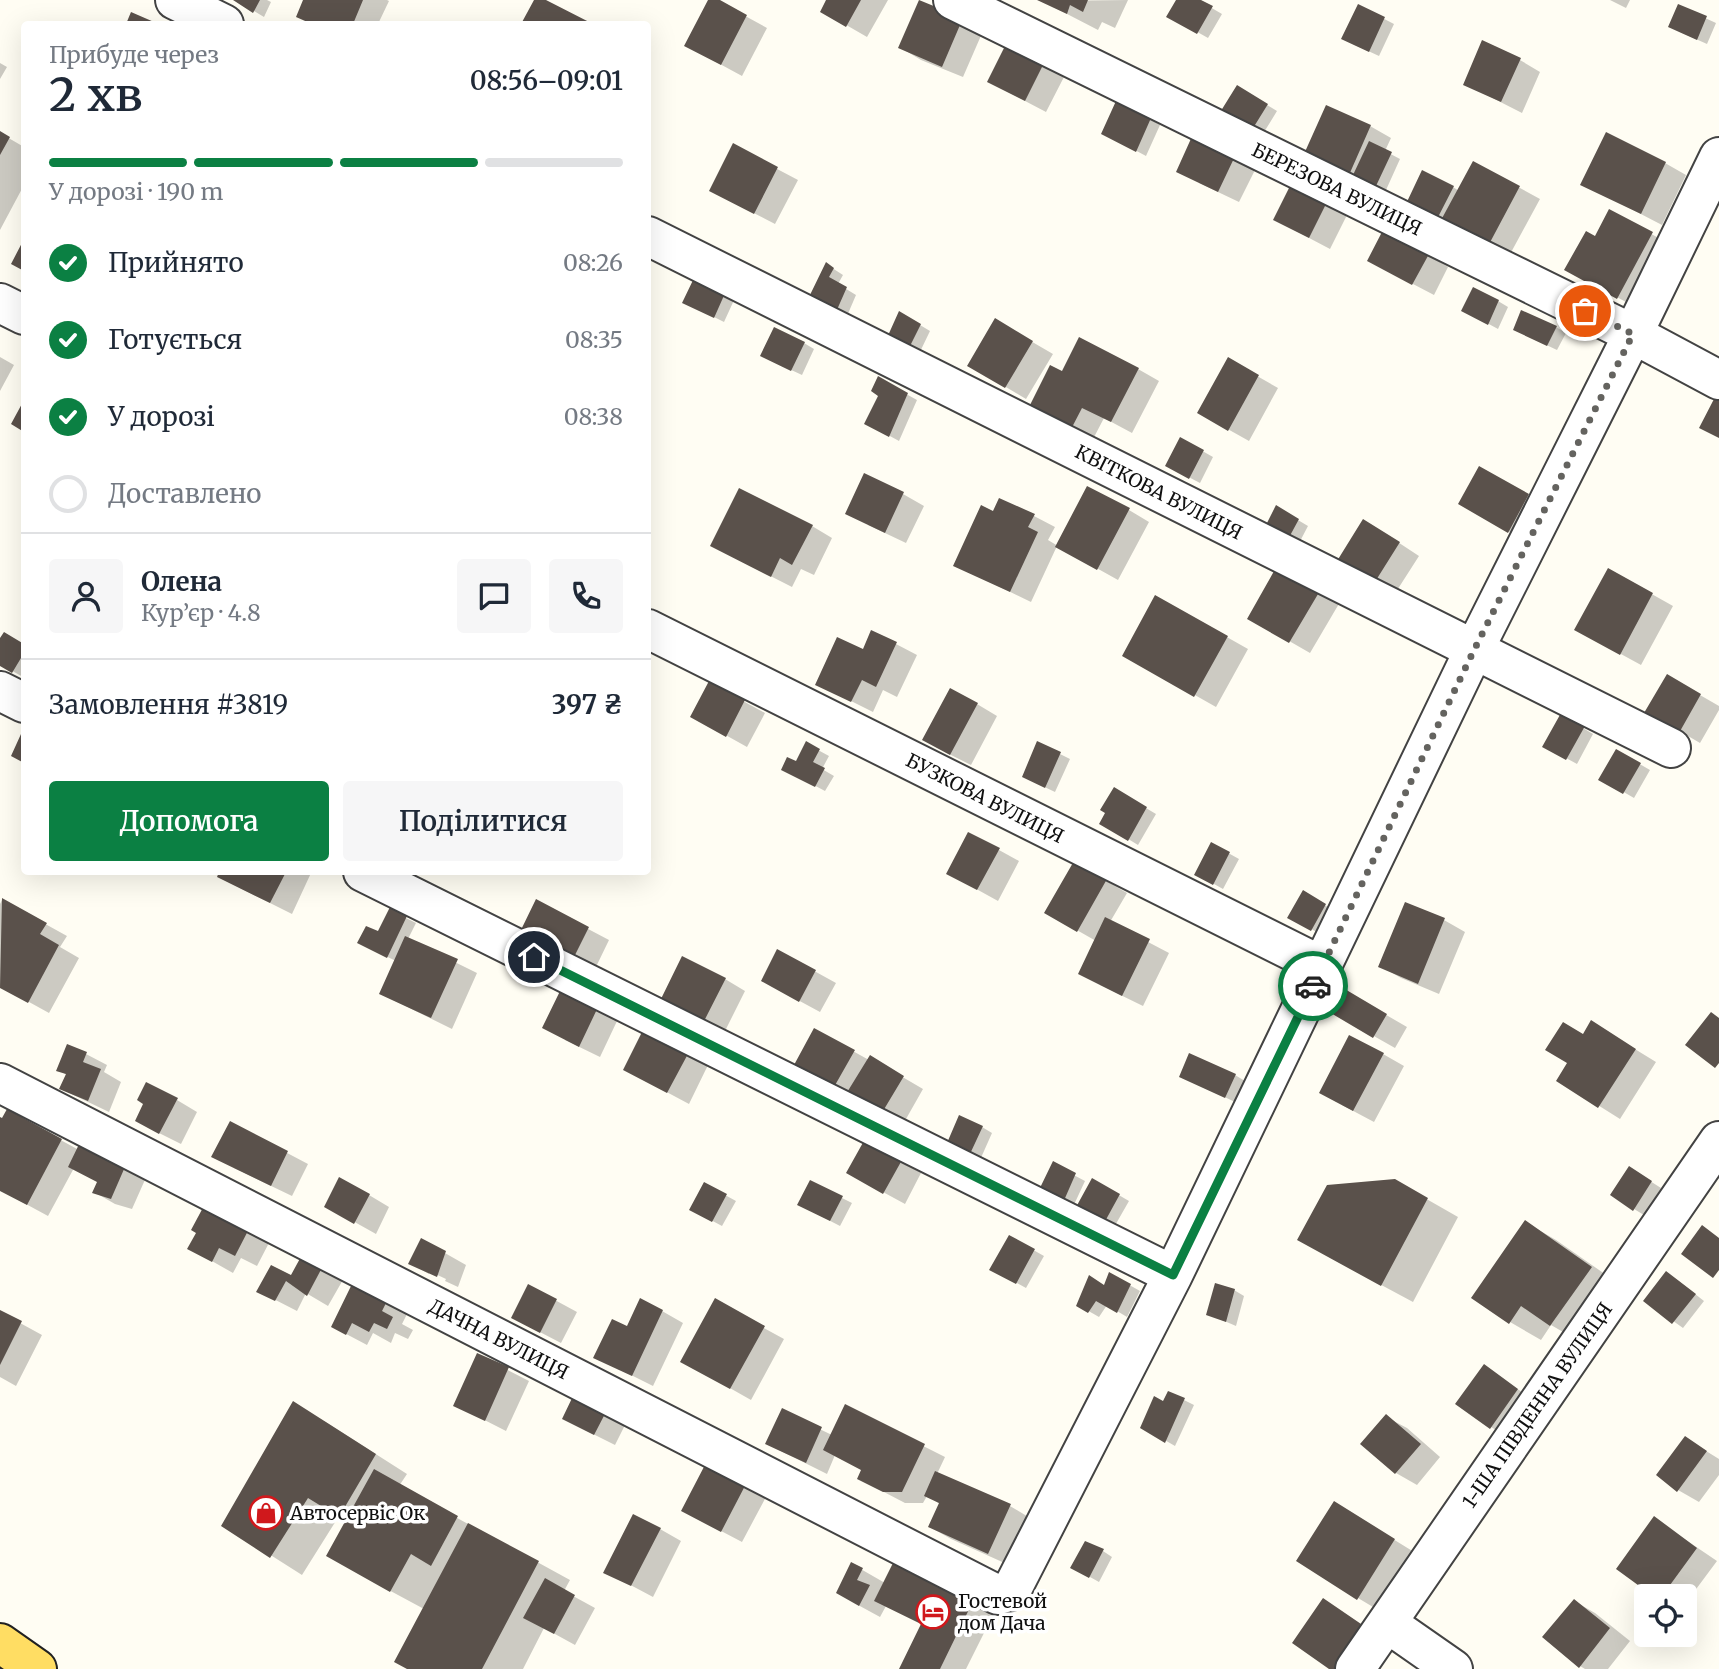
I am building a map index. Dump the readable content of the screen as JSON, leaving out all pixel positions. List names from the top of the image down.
{
  "streets": {
    "street": [
      "БЕРЕЗОВА ВУЛИЦЯ",
      "КВІТКОВА ВУЛИЦЯ",
      "БУЗКОВА ВУЛИЦЯ",
      "ДАЧНА ВУЛИЦЯ",
      "1-ША ПІВДЕННА ВУЛИЦЯ"
    ]
  },
  "places": {
    "shop": ["Автосервіс Ок"],
    "hotel": ["Гостевой дом Дача"]
  },
  "page": {
    "heading": ["2 хв", "Прибуде через", "08:56–09:01"],
    "panel": [
      "Олена",
      "Кур’єр · 4.8",
      "Замовлення #3819",
      "397 ₴"
    ],
    "bar": "У дорозі · 190 m",
    "list": [
      ["Прийнято", "08:26"],
      ["Готується", "08:35"],
      ["У дорозі", "08:38"],
      "Доставлено"
    ],
    "buttons": ["Допомога", "Поділитися"]
  }
}
